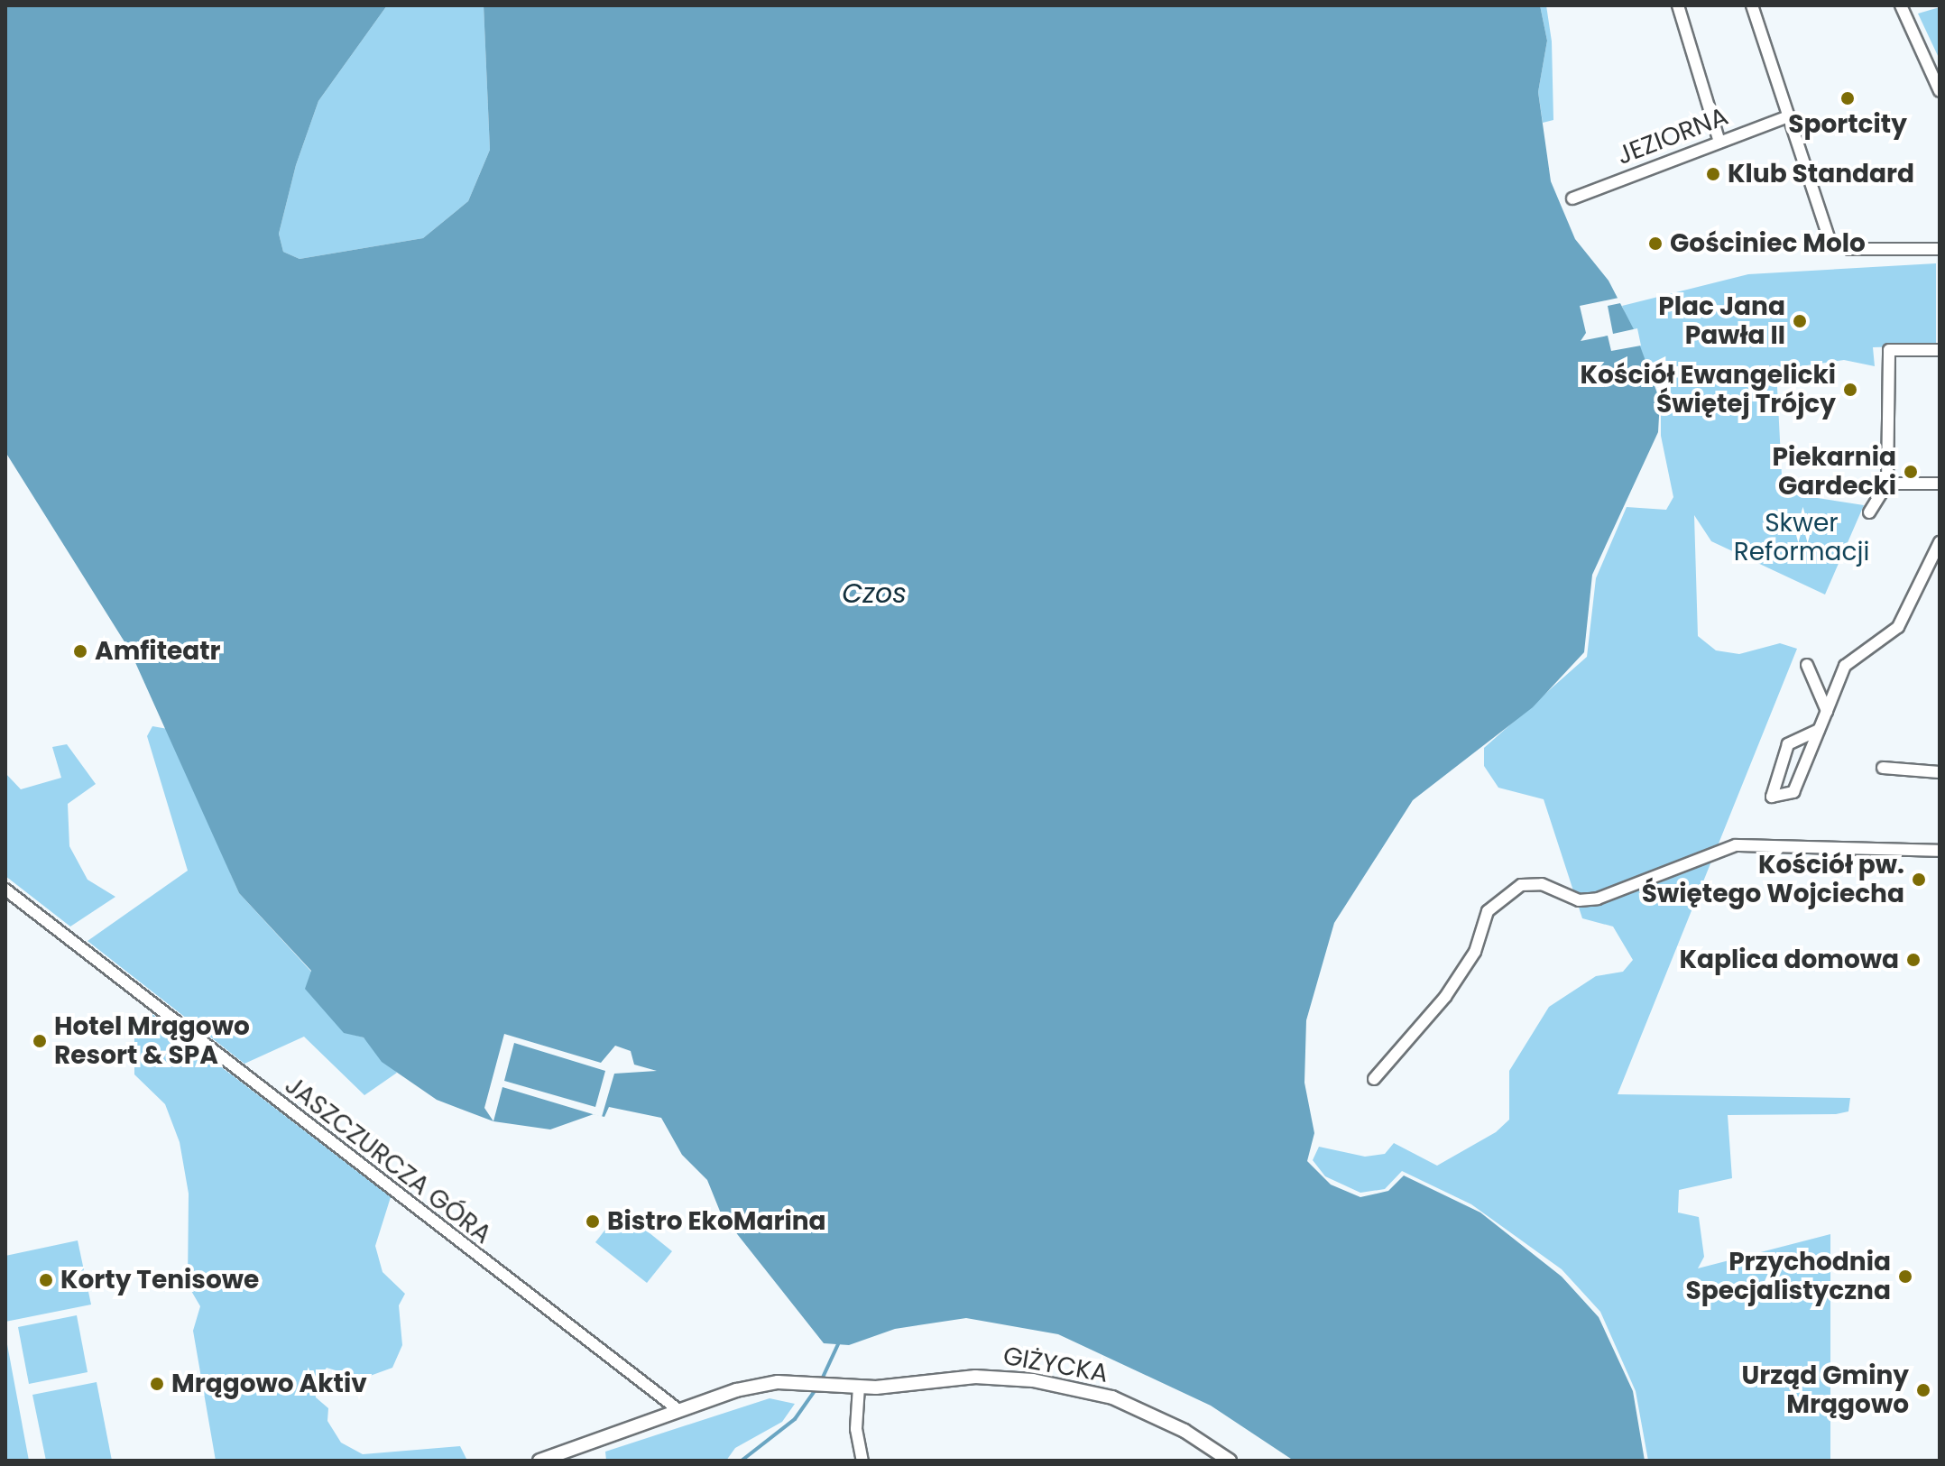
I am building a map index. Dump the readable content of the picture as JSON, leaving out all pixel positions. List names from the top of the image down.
{
  "streets": {
    "street": ["JEZIORNA", "JASZCZURCZA GÓRA", "GIŻYCKA"]
  },
  "crossings": [
    ["JASZCZURCZA GÓRA", "GIŻYCKA"]
  ],
  "water": ["Czos"],
  "parks": ["Skwer Reformacji"],
  "places": [
    "Sportcity",
    "Klub Standard",
    "Gościniec Molo",
    "Plac Jana Pawła II",
    "Kościół Ewangelicki Świętej Trójcy",
    "Piekarnia Gardecki",
    "Amfiteatr",
    "Kościół pw. Świętego Wojciecha",
    "Kaplica domowa",
    "Hotel Mrągowo Resort & SPA",
    "Bistro EkoMarina",
    "Przychodnia Specjalistyczna",
    "Korty Tenisowe",
    "Mrągowo Aktiv",
    "Urząd Gminy Mrągowo"
  ]
}
